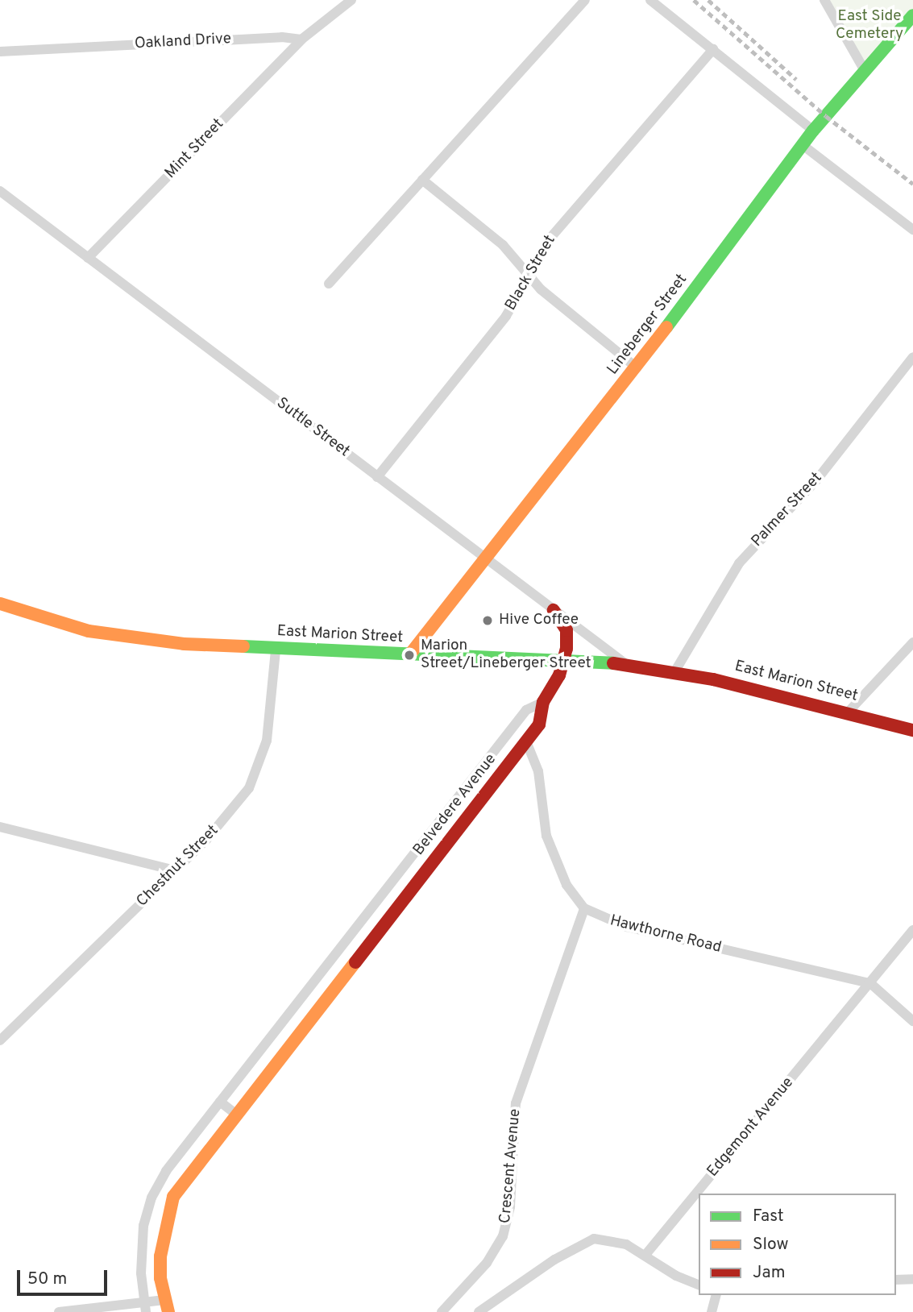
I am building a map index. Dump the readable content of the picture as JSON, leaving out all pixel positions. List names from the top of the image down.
{
  "streets": {
    "street": [
      "Oakland Drive",
      "Mint Street",
      "Black Street",
      "Lineberger Street",
      "Suttle Street",
      "Palmer Street",
      "East Marion Street",
      "Belvedere Avenue",
      "Chestnut Street",
      "Hawthorne Road",
      "Edgemont Avenue",
      "Crescent Avenue"
    ]
  },
  "crossings": [
    ["Oakland Drive", "Mint Street"],
    ["Mint Street", "Suttle Street"],
    ["Black Street", "Suttle Street"],
    ["Lineberger Street", "Suttle Street"],
    ["Lineberger Street", "East Marion Street"],
    ["Suttle Street", "East Marion Street"],
    ["Palmer Street", "East Marion Street"],
    ["East Marion Street", "Belvedere Avenue"],
    ["East Marion Street", "Chestnut Street"],
    ["Belvedere Avenue", "Hawthorne Road"],
    ["Hawthorne Road", "Edgemont Avenue"],
    ["Hawthorne Road", "Crescent Avenue"]
  ],
  "parks": ["East Side Cemetery"],
  "places": ["Hive Coffee", "Marion Street/Lineberger Street"],
  "legend": ["Fast", "Slow", "Jam"],
  "scale_bar": "50 m"
}
